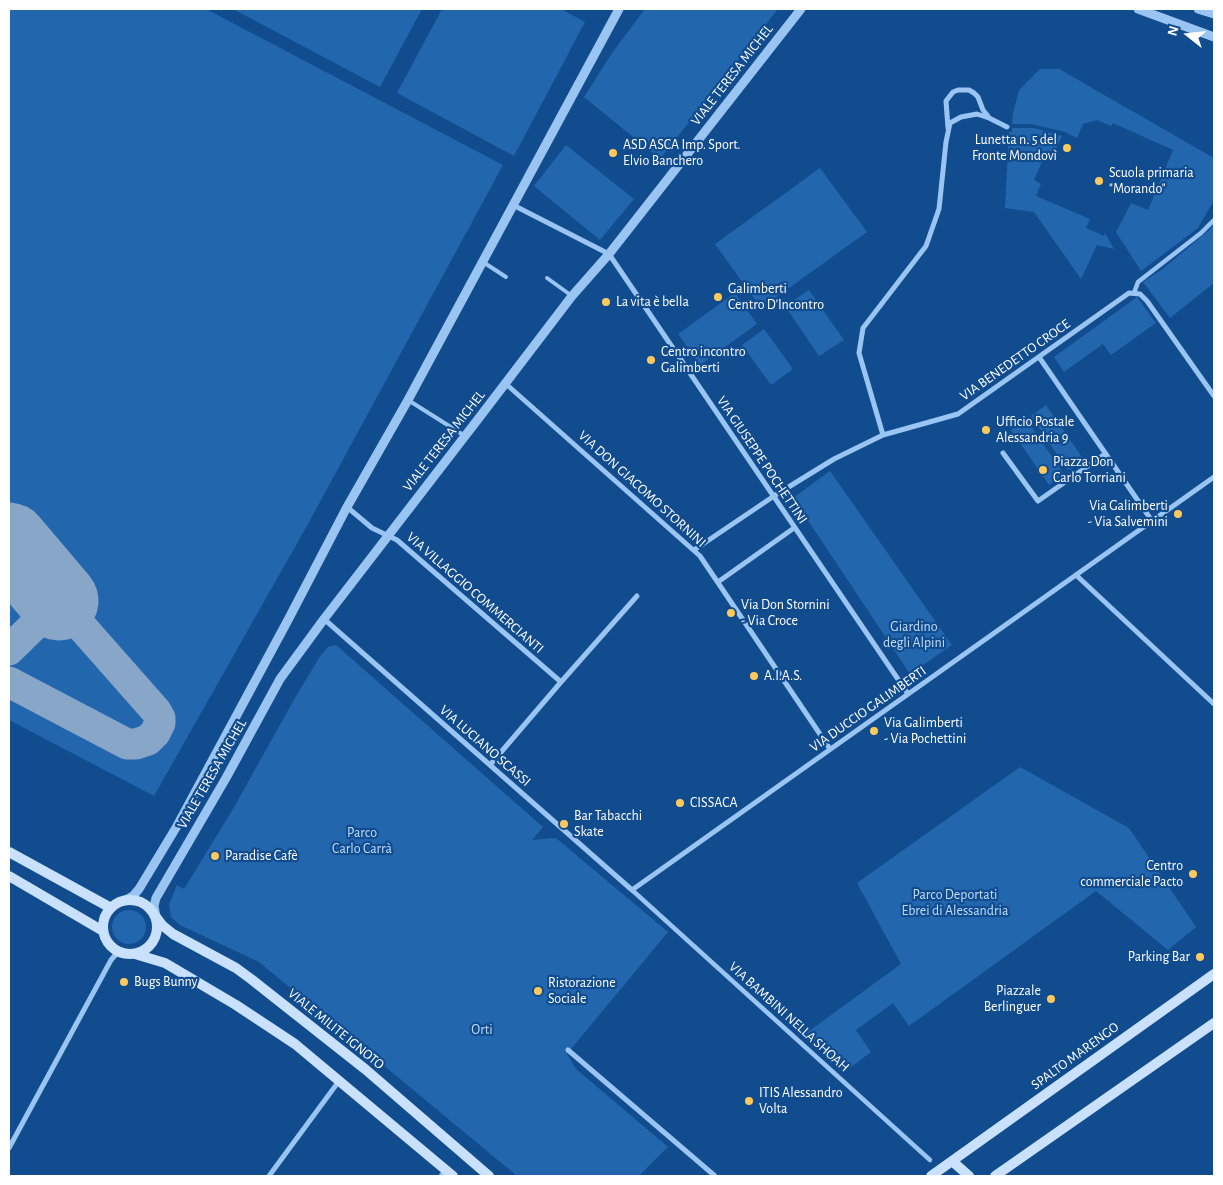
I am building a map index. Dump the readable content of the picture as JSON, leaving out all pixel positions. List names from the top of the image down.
{
  "streets": {
    "main road": ["VIALE MILITE IGNOTO", "SPALTO MARENGO"],
    "street": [
      "VIALE TERESA MICHEL",
      "VIA BENEDETTO CROCE",
      "VIA GIUSEPPE POCHETTINI",
      "VIA DON GIACOMO STORNINI",
      "VIA VILLAGGIO COMMERCIANTI",
      "VIA DUCCIO GALIMBERTI",
      "VIA LUCIANO SCASSI",
      "VIA BAMBINI NELLA SHOAH"
    ]
  },
  "crossings": [
    ["VIALE TERESA MICHEL", "VIA GIUSEPPE POCHETTINI"],
    ["VIALE TERESA MICHEL", "VIA DON GIACOMO STORNINI"],
    ["VIALE TERESA MICHEL", "VIA VILLAGGIO COMMERCIANTI"],
    ["VIALE TERESA MICHEL", "VIA LUCIANO SCASSI"],
    ["VIALE TERESA MICHEL", "VIALE MILITE IGNOTO"],
    ["VIA BENEDETTO CROCE", "VIA GIUSEPPE POCHETTINI"],
    ["VIA BENEDETTO CROCE", "VIA DON GIACOMO STORNINI"],
    ["VIA GIUSEPPE POCHETTINI", "VIA DUCCIO GALIMBERTI"],
    ["VIA DON GIACOMO STORNINI", "VIA DUCCIO GALIMBERTI"],
    ["VIA DUCCIO GALIMBERTI", "VIA LUCIANO SCASSI"],
    ["VIA DUCCIO GALIMBERTI", "VIA BAMBINI NELLA SHOAH"],
    ["VIA LUCIANO SCASSI", "VIA BAMBINI NELLA SHOAH"]
  ],
  "parks": [
    "Giardino degli Alpini",
    "Parco Carlo Carrà",
    "Parco Deportati Ebrei di Alessandria",
    "Orti"
  ],
  "places": [
    "Lunetta n. 5 del Fronte Mondovì",
    "ASD ASCA Imp. Sport. Elvio Banchero",
    "Scuola primaria \"Morando\"",
    "Galimberti Centro D'Incontro",
    "La vita è bella",
    "Centro incontro Galimberti",
    "Ufficio Postale Alessandria 9",
    "Piazza Don Carlo Torriani",
    "Via Galimberti - Via Salvemini",
    "Via Don Stornini - Via Croce",
    "A.I.A.S.",
    "Via Galimberti - Via Pochettini",
    "CISSACA",
    "Bar Tabacchi Skate",
    "Paradise Cafè",
    "Centro commerciale Pacto",
    "Parking Bar",
    "Bugs Bunny",
    "Ristorazione Sociale",
    "Piazzale Berlinguer",
    "ITIS Alessandro Volta"
  ],
  "north": "left"
}
